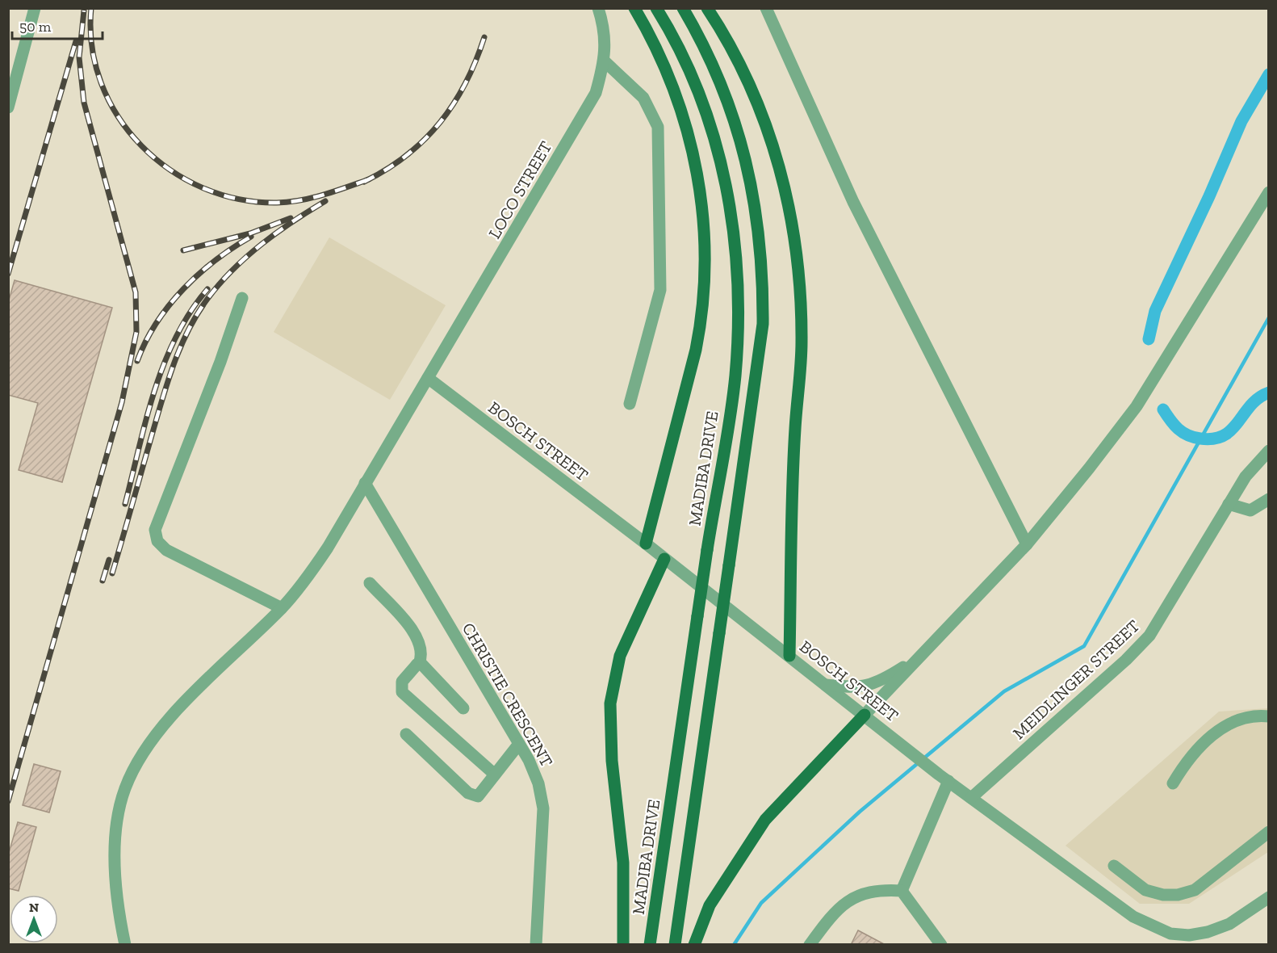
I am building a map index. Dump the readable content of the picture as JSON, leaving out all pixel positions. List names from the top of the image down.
{
  "streets": {
    "main road": ["MADIBA DRIVE"],
    "street": [
      "LOCO STREET",
      "BOSCH STREET",
      "MEIDLINGER STREET",
      "CHRISTIE CRESCENT"
    ]
  },
  "crossings": [
    ["LOCO STREET", "BOSCH STREET"],
    ["LOCO STREET", "CHRISTIE CRESCENT"],
    ["BOSCH STREET", "MEIDLINGER STREET"]
  ],
  "scale_bar": "50 m",
  "north": "top"
}
